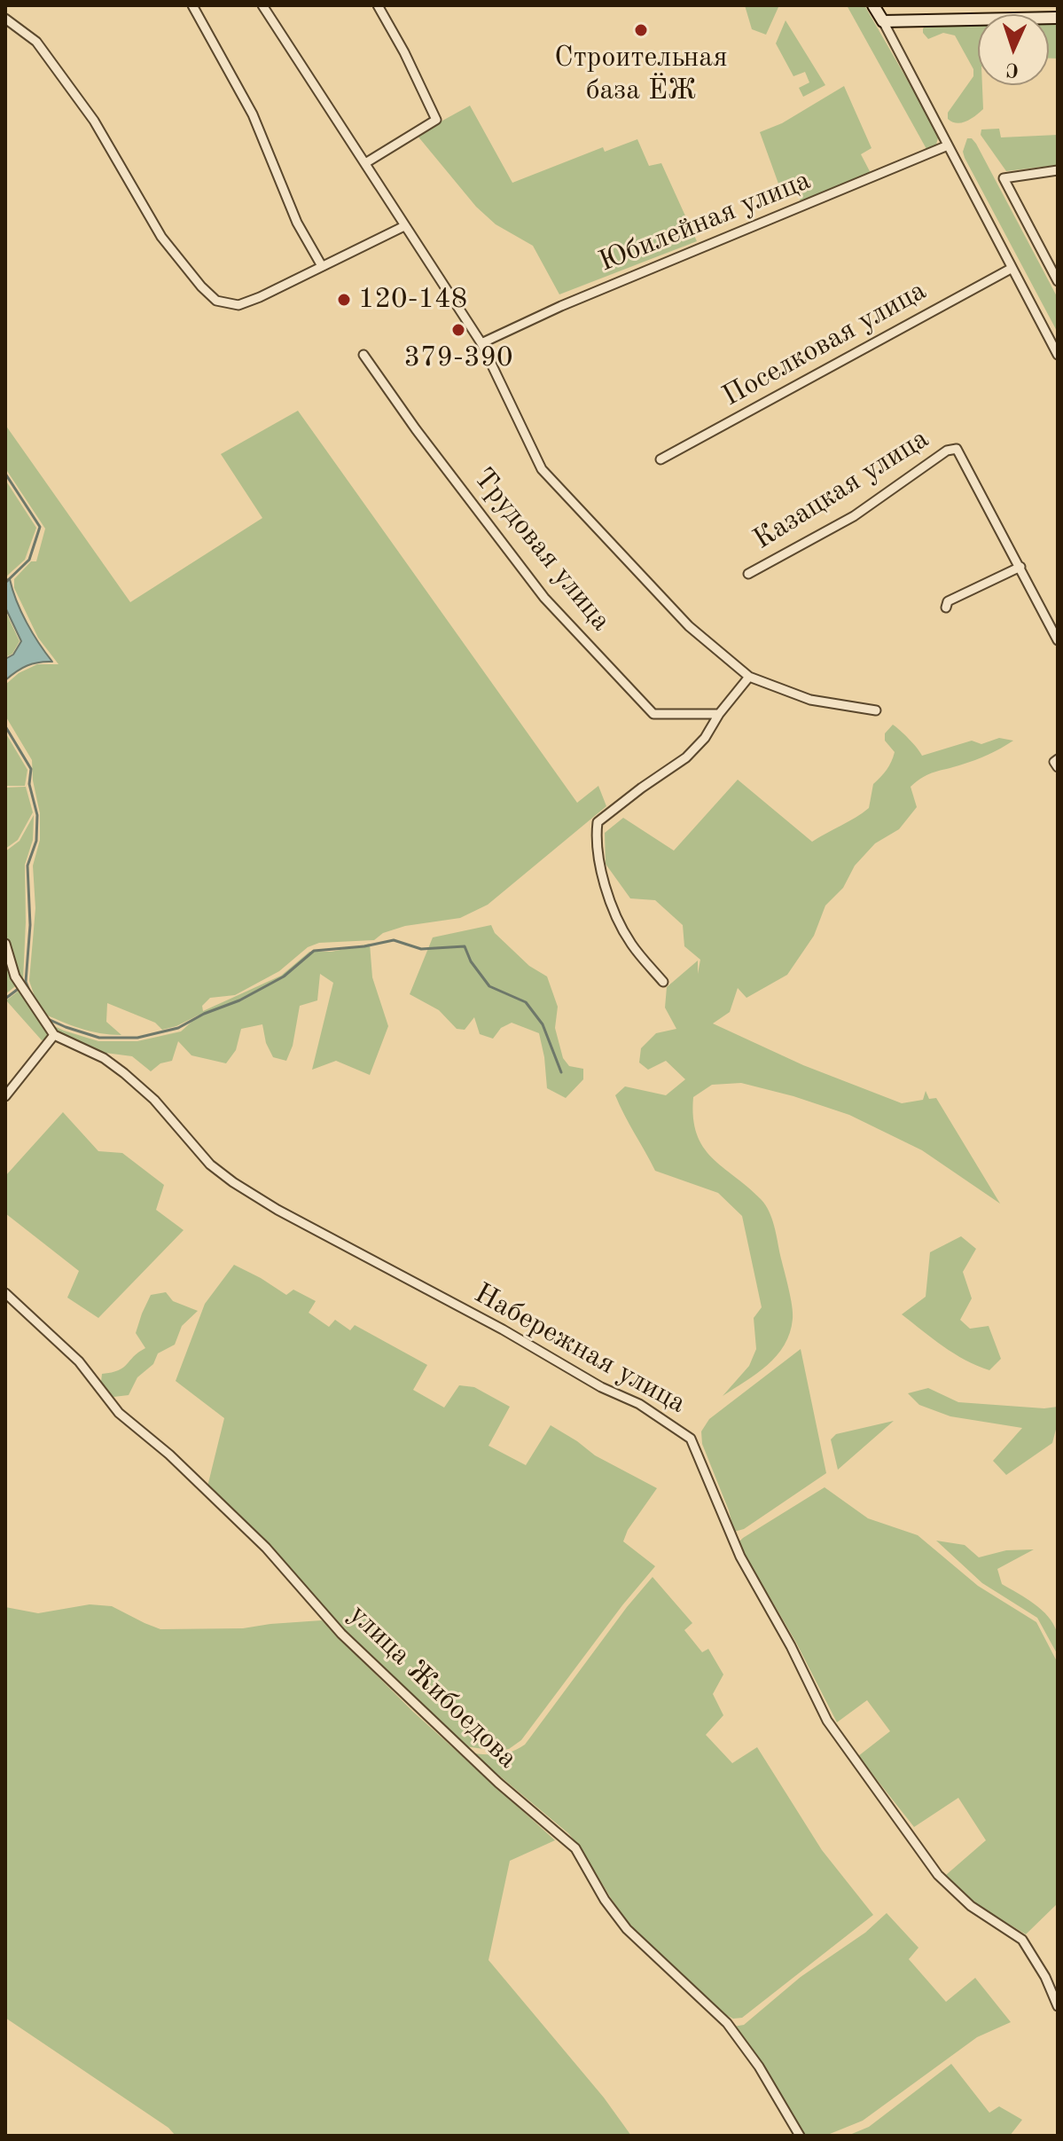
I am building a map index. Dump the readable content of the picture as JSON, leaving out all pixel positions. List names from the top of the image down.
{
  "streets": {
    "street": [
      "Юбилейная улица",
      "Поселковая улица",
      "Казацкая улица",
      "Трудовая улица",
      "Набережная улица",
      "улица Жибоедова"
    ]
  },
  "places": ["Строительная база ЁЖ", "120-148", "379-390"],
  "north": "bottom"
}
